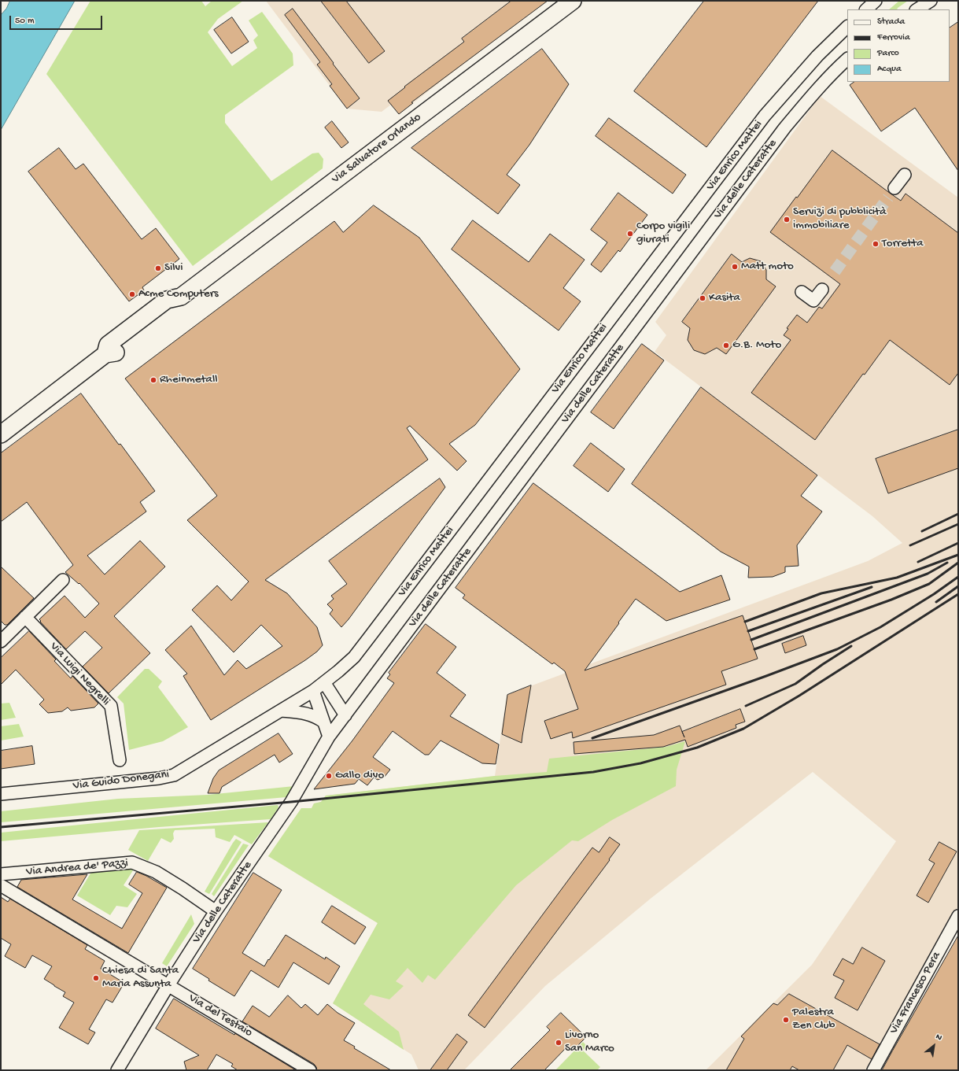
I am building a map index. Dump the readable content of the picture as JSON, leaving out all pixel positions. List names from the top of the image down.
{
  "streets": {
    "main road": ["Via Salvatore Orlando"],
    "street": [
      "Via Enrico Mattei",
      "Via delle Cateratte",
      "Via Luigi Negrelli",
      "Via Guido Donegani",
      "Via Andrea de' Pazzi",
      "Via Francesco Pera",
      "Via del Testaio"
    ]
  },
  "crossings": [
    ["Via Enrico Mattei", "Via Guido Donegani"],
    ["Via delle Cateratte", "Via Andrea de' Pazzi"],
    ["Via delle Cateratte", "Via del Testaio"]
  ],
  "places": [
    "Servizi di pubblicità immobiliare",
    "Corpo vigili giurati",
    "Torretta",
    "Matt moto",
    "Silvi",
    "Acme Computers",
    "Kasita",
    "G.B. Moto",
    "Rheinmetall",
    "Gallo divo",
    "Chiesa di Santa Maria Assunta",
    "Palestra Zen Club",
    "Livorno San Marco"
  ],
  "legend": [
    "Strada",
    "Ferrovia",
    "Parco",
    "Acqua"
  ],
  "scale_bar": "50 m",
  "north": "top right"
}
